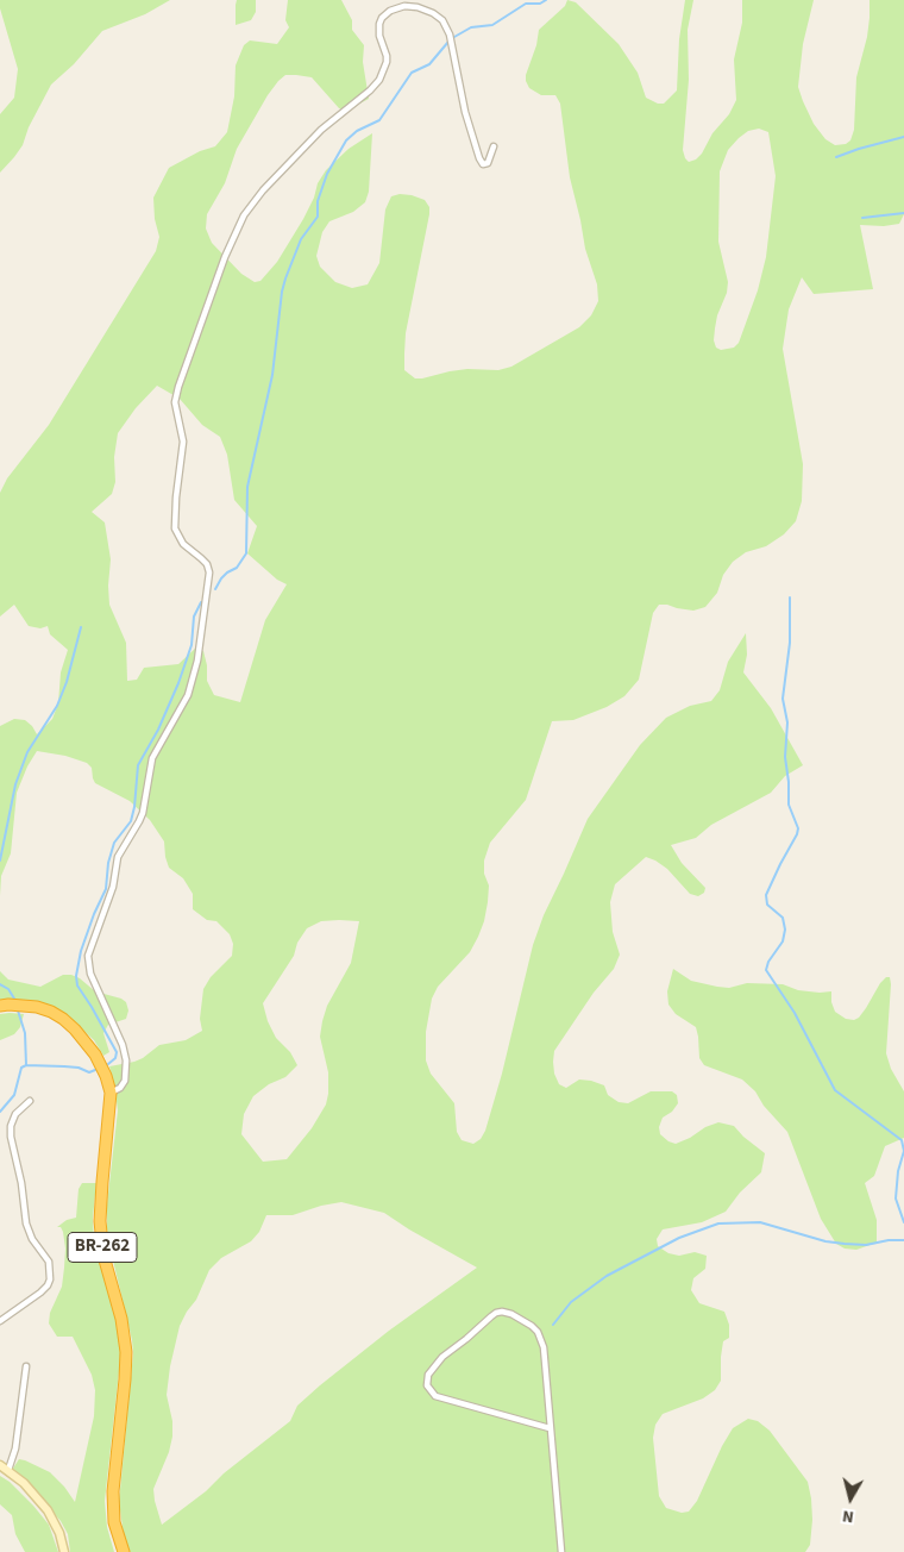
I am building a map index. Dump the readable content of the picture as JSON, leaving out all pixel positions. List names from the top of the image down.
{
  "streets": {
    "highway": ["BR-262"]
  },
  "north": "bottom"
}
